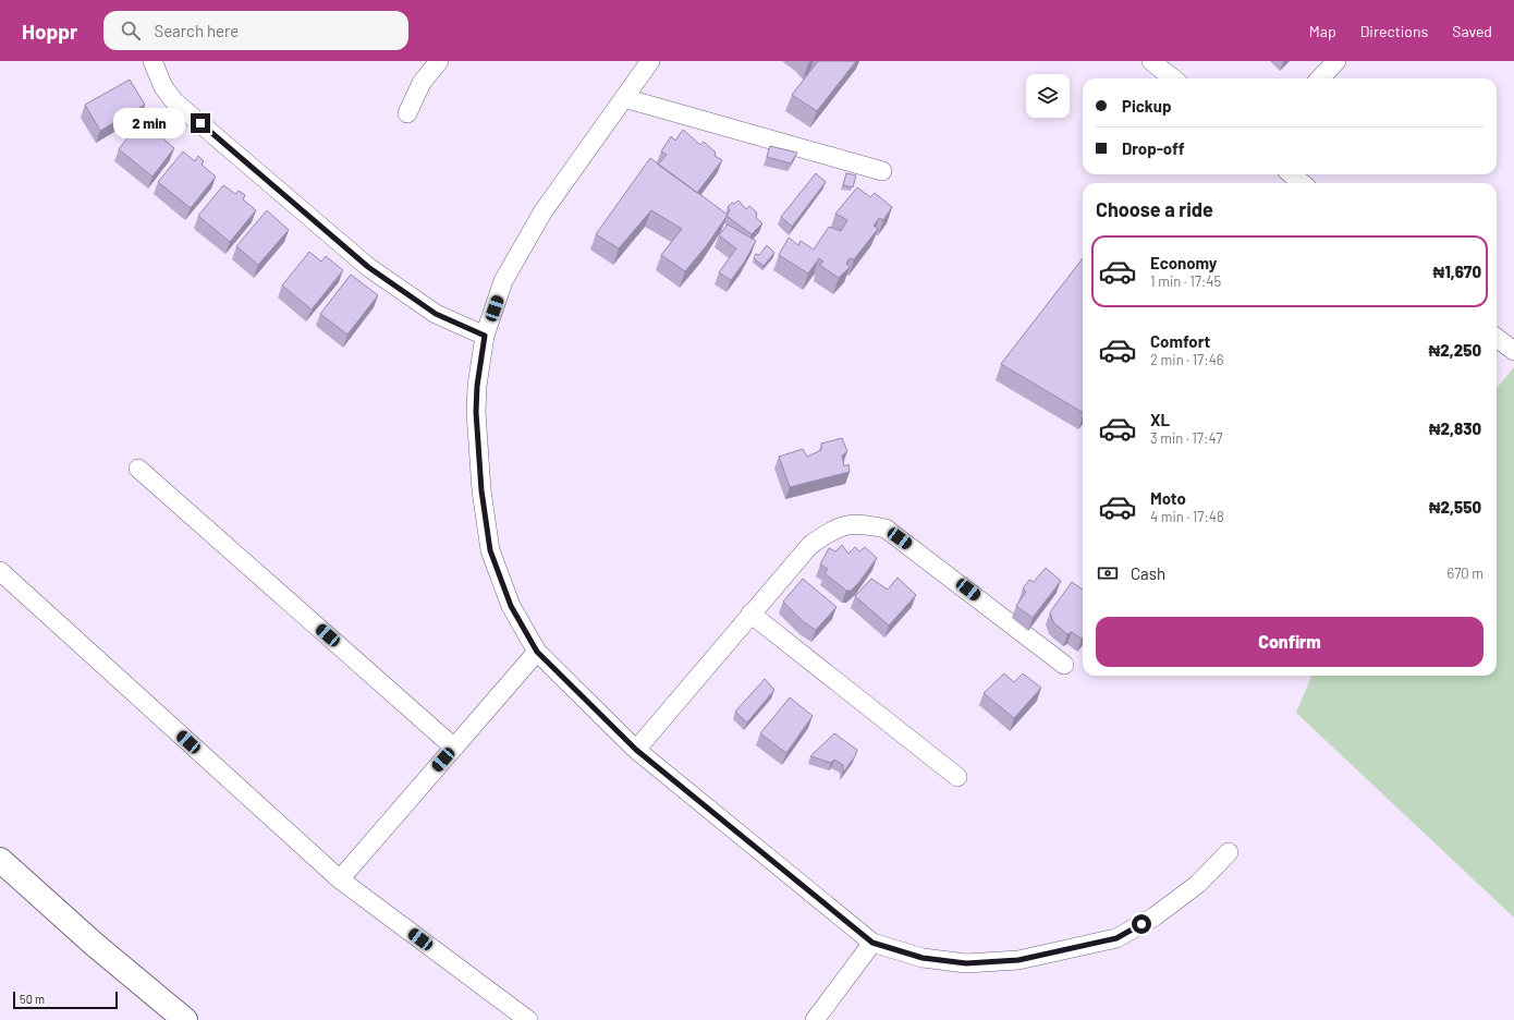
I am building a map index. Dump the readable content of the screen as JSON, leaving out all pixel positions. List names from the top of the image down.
{
  "scale_bar": "50 m",
  "page": {
    "header": "Hoppr",
    "search": "Search here",
    "nav": ["Map", "Directions", "Saved"],
    "banner": ["Pickup", "Drop-off"],
    "bubble": "2 min",
    "heading": "Choose a ride",
    "list": [
      {
        "name": "Economy",
        "note": "1 min · 17:45",
        "value": "₦1,670"
      },
      {
        "name": "Comfort",
        "note": "2 min · 17:46",
        "value": "₦2,250"
      },
      {
        "name": "XL",
        "note": "3 min · 17:47",
        "value": "₦2,830"
      },
      {
        "name": "Moto",
        "note": "4 min · 17:48",
        "value": "₦2,550"
      }
    ],
    "pay": ["Cash", "670 m"],
    "buttons": "Confirm",
    "scale": "50 m"
  }
}
